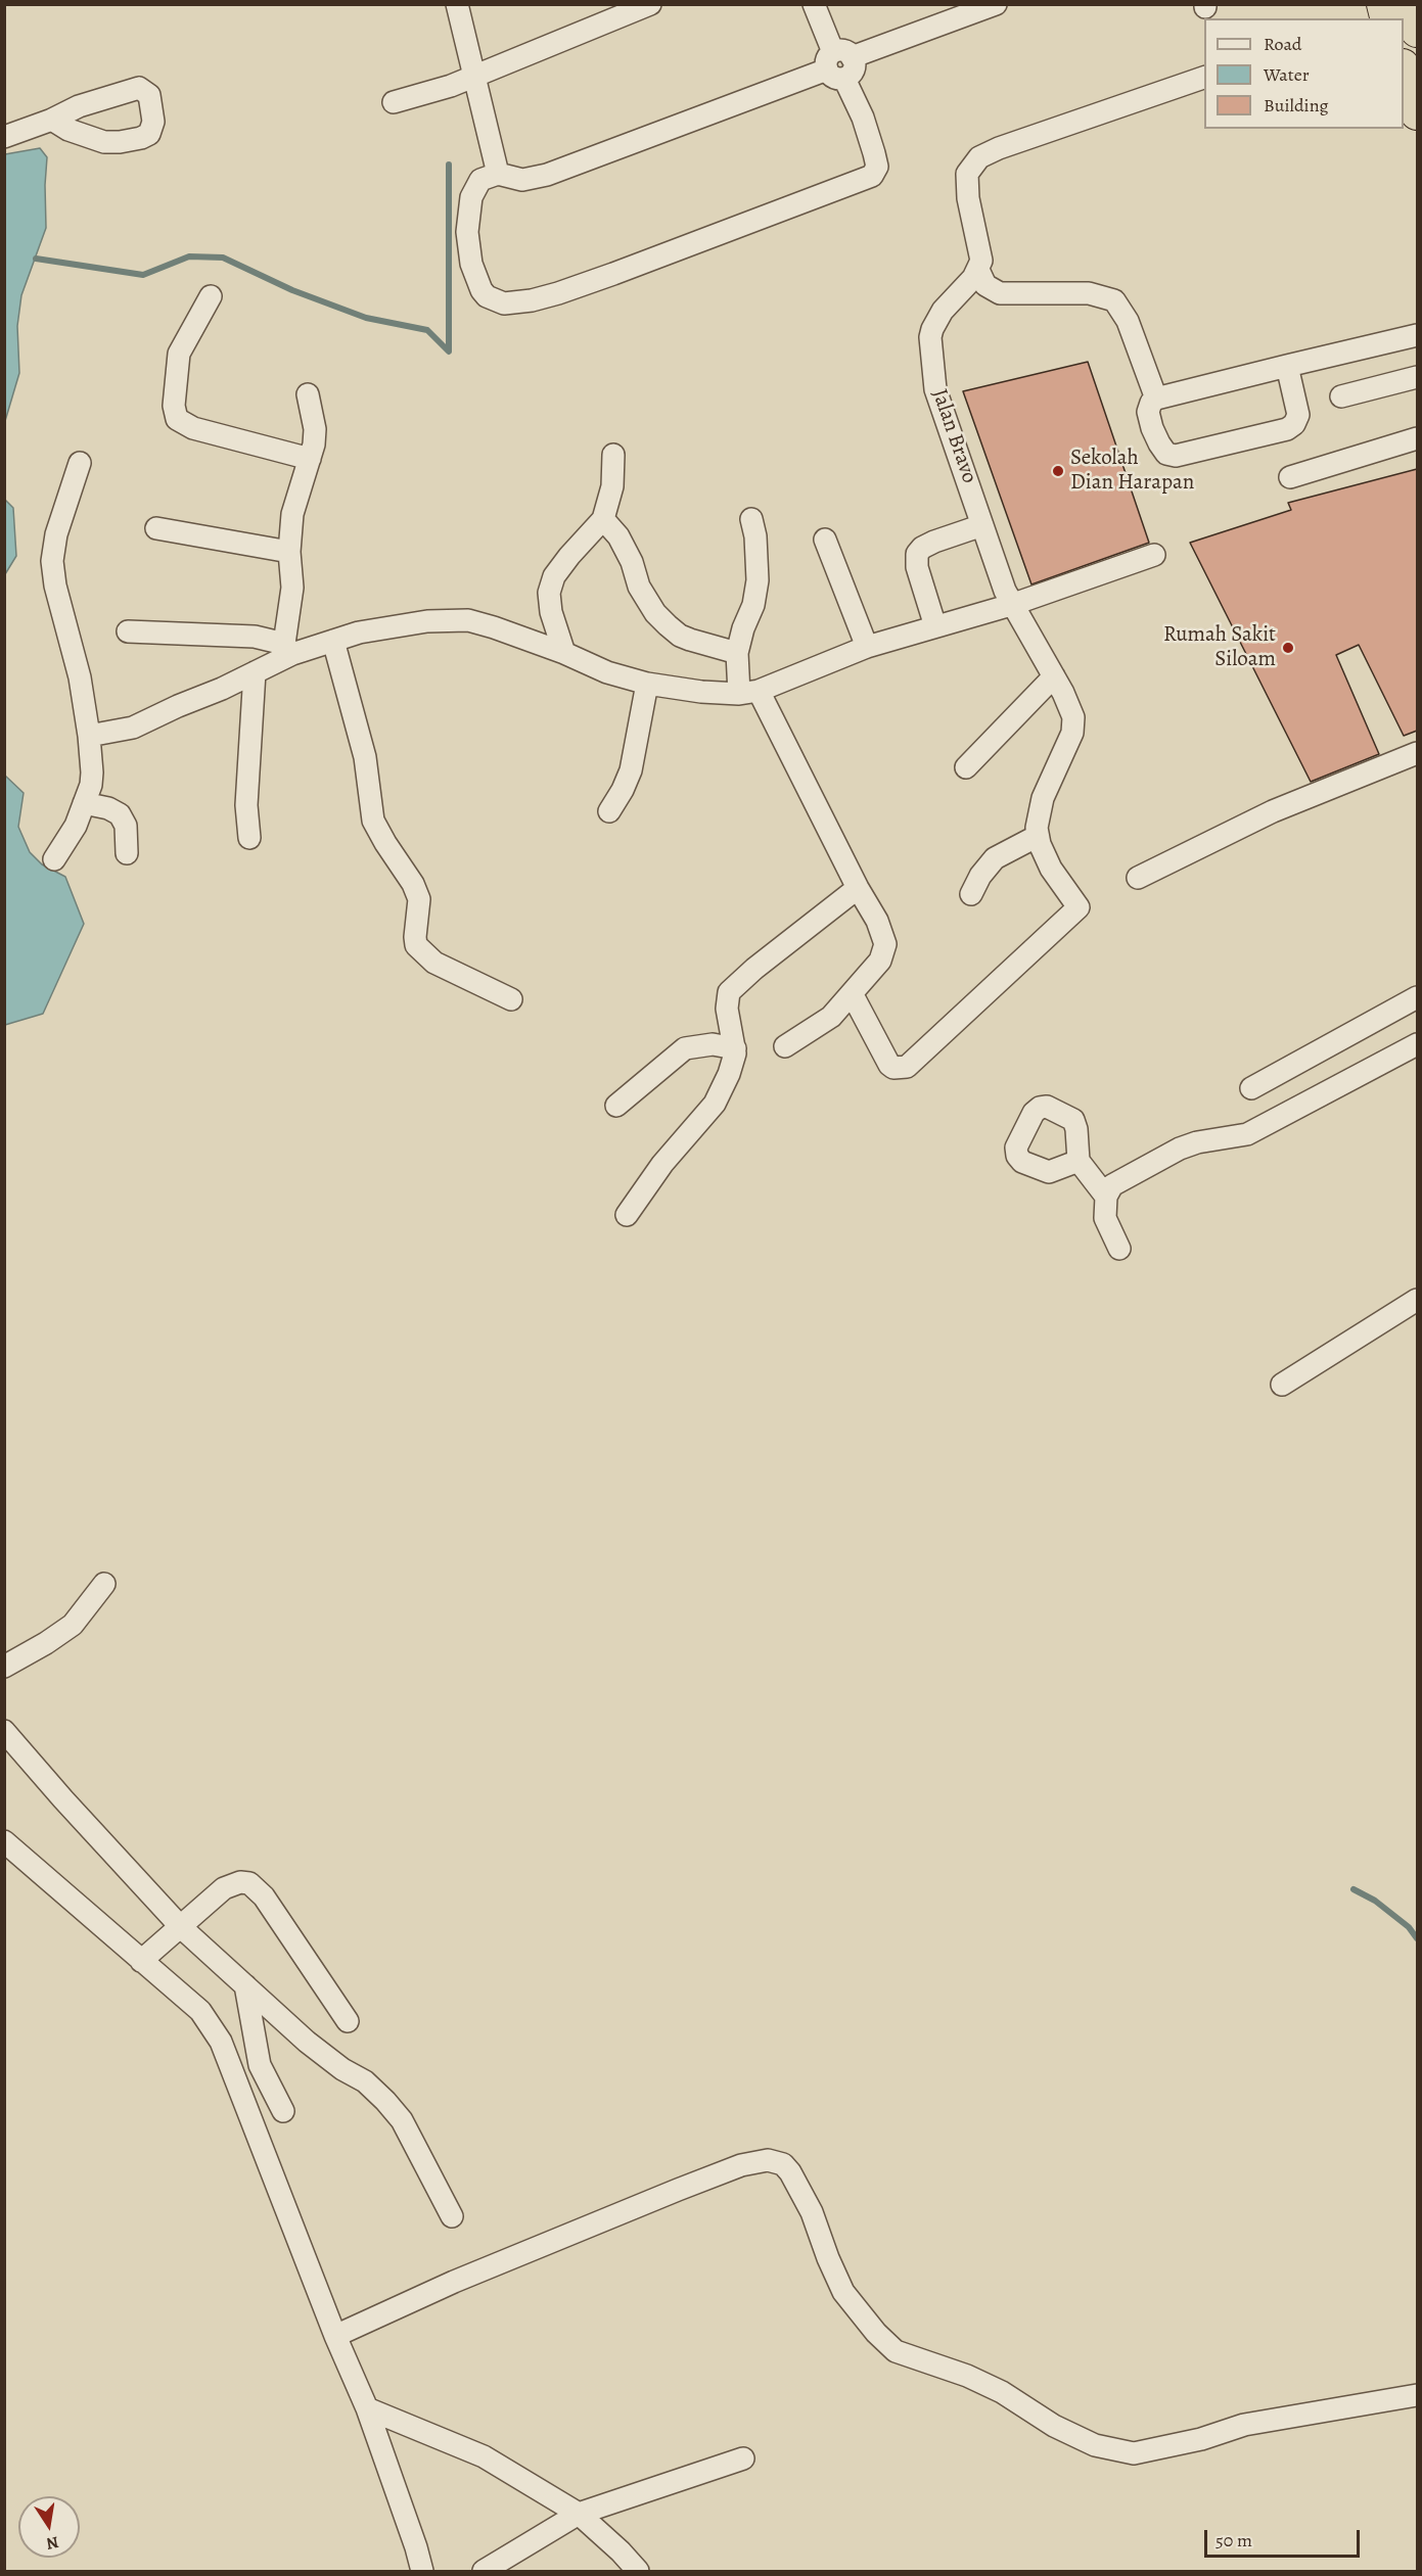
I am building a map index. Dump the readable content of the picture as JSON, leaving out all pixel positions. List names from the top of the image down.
{
  "streets": {
    "street": ["Jalan Bravo"]
  },
  "places": ["Sekolah Dian Harapan", "Rumah Sakit Siloam"],
  "legend": ["Road", "Water", "Building"],
  "scale_bar": "50 m",
  "north": "bottom"
}
